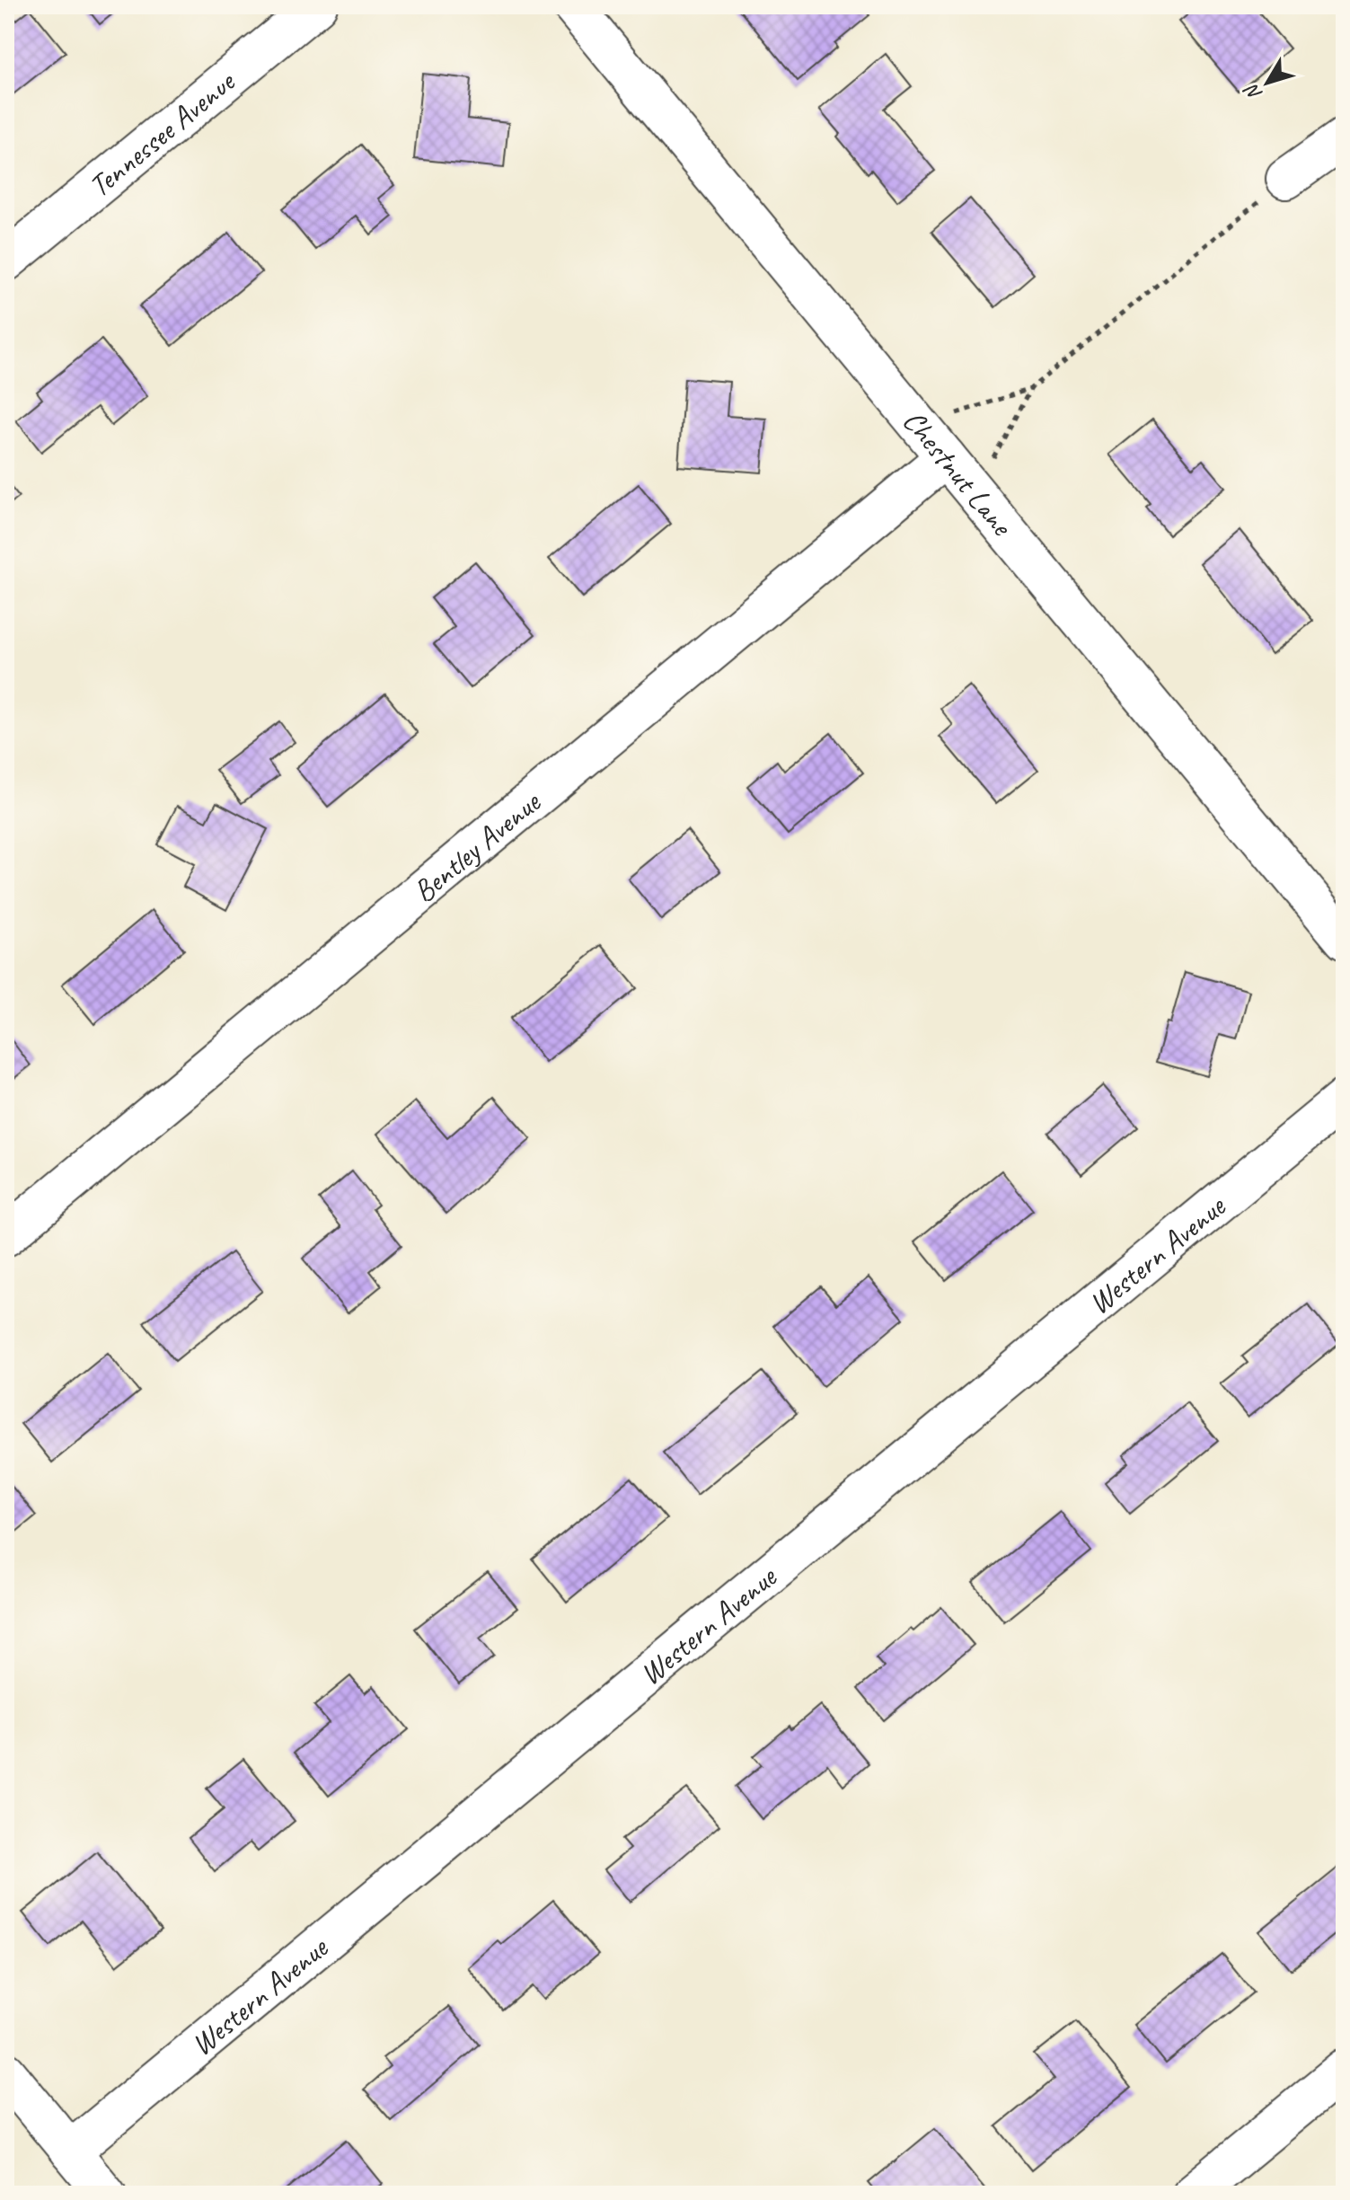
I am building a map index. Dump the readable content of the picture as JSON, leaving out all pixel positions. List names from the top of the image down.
{
  "streets": {
    "street": [
      "Tennessee Avenue",
      "Chestnut Lane",
      "Bentley Avenue",
      "Western Avenue"
    ]
  },
  "crossings": [
    ["Chestnut Lane", "Bentley Avenue"]
  ],
  "north": "bottom left"
}
